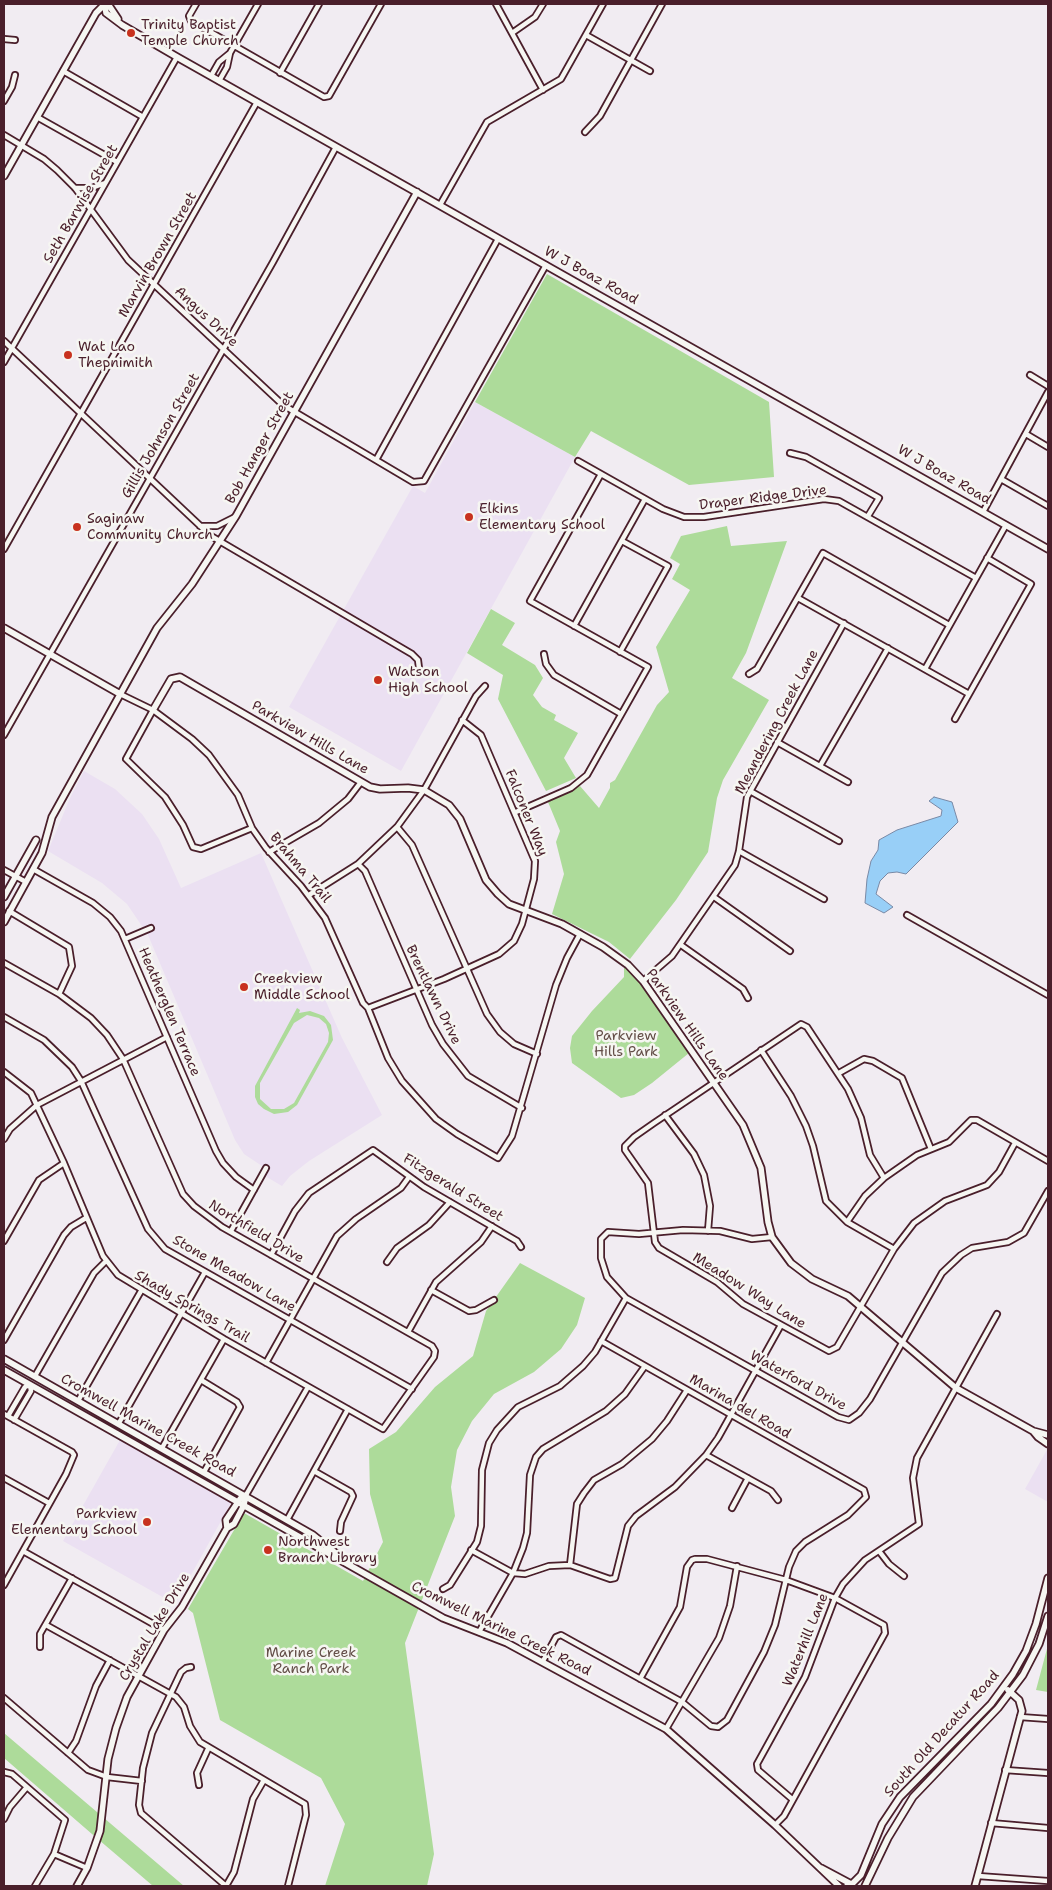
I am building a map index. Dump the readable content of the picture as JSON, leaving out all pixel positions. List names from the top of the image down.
{
  "streets": {
    "street": [
      "Seth Barwise Street",
      "Marvin Brown Street",
      "W J Boaz Road",
      "Angus Drive",
      "Gillis Johnson Street",
      "Bob Hanger Street",
      "Draper Ridge Drive",
      "Meandering Creek Lane",
      "Parkview Hills Lane",
      "Falconer Way",
      "Brahma Trail",
      "Brentlawn Drive",
      "Heatherglen Terrace",
      "Fitzgerald Street",
      "Northfield Drive",
      "Stone Meadow Lane",
      "Meadow Way Lane",
      "Shady Springs Trail",
      "Waterford Drive",
      "Marina del Road",
      "Cromwell Marine Creek Road",
      "Crystal Lake Drive",
      "Waterhill Lane",
      "South Old Decatur Road"
    ]
  },
  "crossings": [
    ["Seth Barwise Street", "W J Boaz Road"],
    ["Seth Barwise Street", "Angus Drive"],
    ["Marvin Brown Street", "W J Boaz Road"],
    ["Marvin Brown Street", "Angus Drive"],
    ["W J Boaz Road", "Angus Drive"],
    ["W J Boaz Road", "Gillis Johnson Street"],
    ["W J Boaz Road", "Bob Hanger Street"],
    ["Angus Drive", "Gillis Johnson Street"],
    ["Angus Drive", "Bob Hanger Street"],
    ["Gillis Johnson Street", "Brahma Trail"],
    ["Bob Hanger Street", "Brahma Trail"],
    ["Bob Hanger Street", "Heatherglen Terrace"],
    ["Meandering Creek Lane", "Parkview Hills Lane"],
    ["Parkview Hills Lane", "Falconer Way"],
    ["Parkview Hills Lane", "Brahma Trail"],
    ["Parkview Hills Lane", "Meadow Way Lane"],
    ["Parkview Hills Lane", "Waterford Drive"],
    ["Parkview Hills Lane", "Waterhill Lane"],
    ["Falconer Way", "Brahma Trail"],
    ["Falconer Way", "Brentlawn Drive"],
    ["Brahma Trail", "Brentlawn Drive"],
    ["Fitzgerald Street", "Northfield Drive"],
    ["Northfield Drive", "Stone Meadow Lane"],
    ["Northfield Drive", "Shady Springs Trail"],
    ["Stone Meadow Lane", "Shady Springs Trail"],
    ["Meadow Way Lane", "Waterford Drive"],
    ["Cromwell Marine Creek Road", "Crystal Lake Drive"],
    ["Cromwell Marine Creek Road", "South Old Decatur Road"]
  ],
  "parks": ["Parkview Hills Park", "Marine Creek Ranch Park"],
  "places": [
    "Trinity Baptist Temple Church",
    "Wat Lao Thepnimith",
    "Elkins Elementary School",
    "Saginaw Community Church",
    "Watson High School",
    "Creekview Middle School",
    "Parkview Elementary School",
    "Northwest Branch Library"
  ]
}
